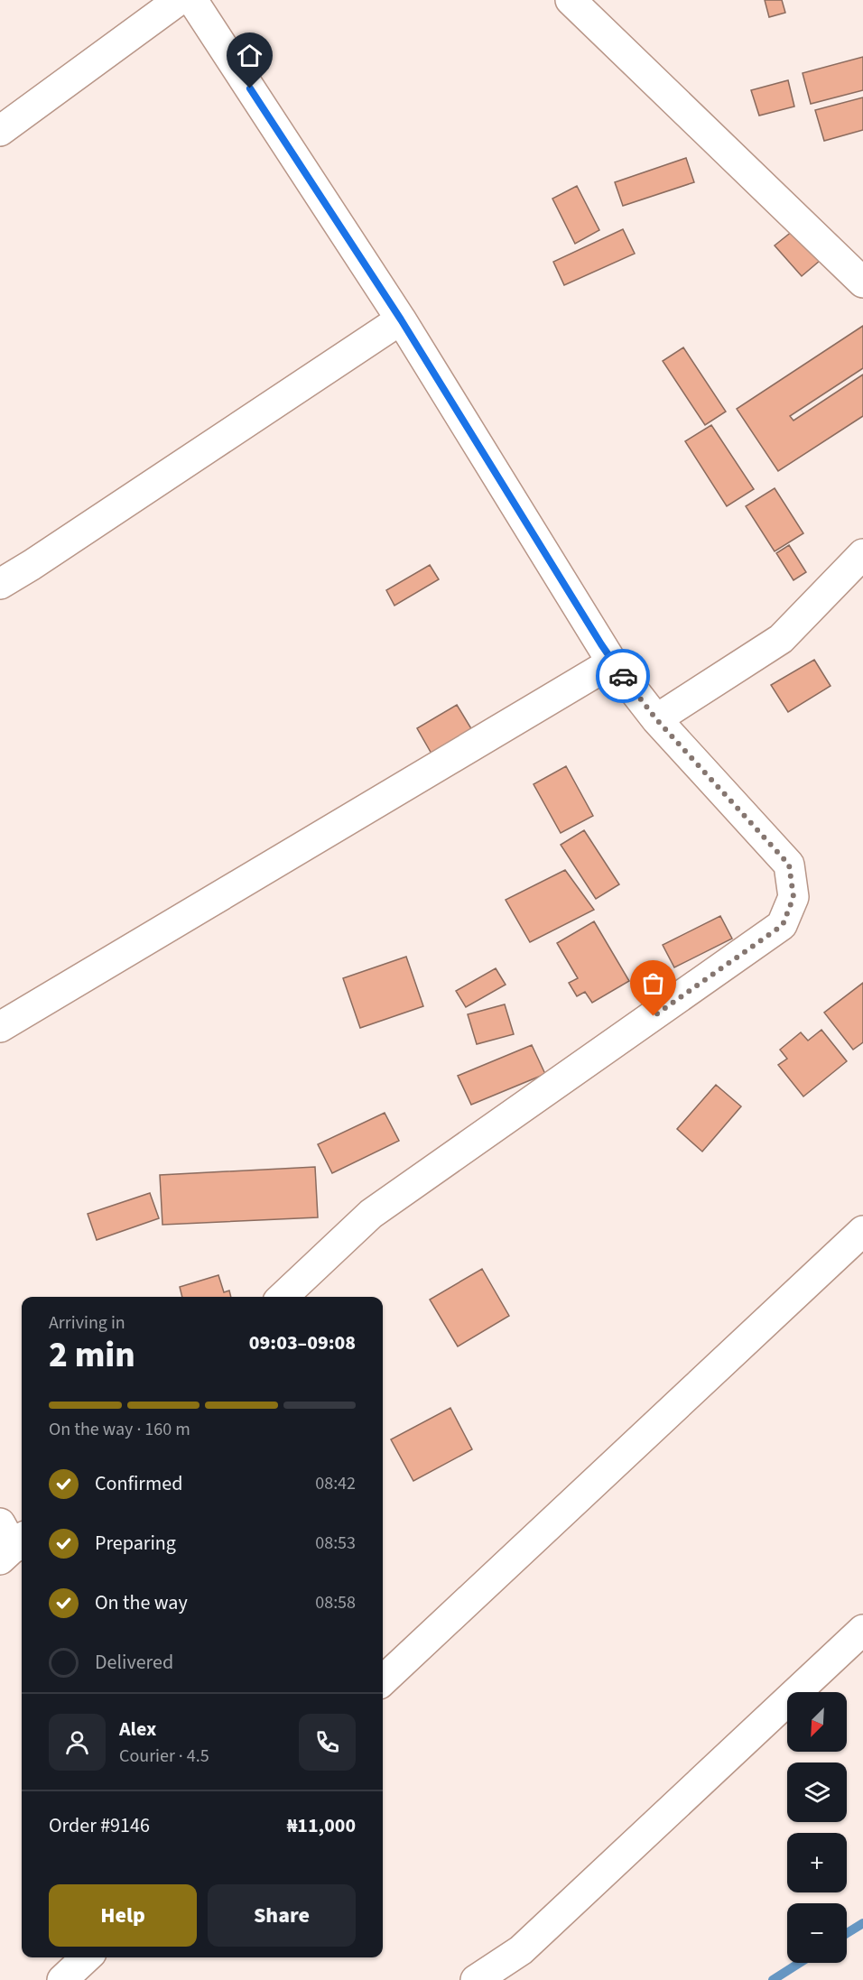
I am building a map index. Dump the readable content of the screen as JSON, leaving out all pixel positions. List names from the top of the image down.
{
  "north": "bottom left",
  "page": {
    "heading": ["2 min", "Arriving in", "09:03–09:08"],
    "panel": [
      "Alex",
      "Courier · 4.5",
      "Order #9146",
      "₦11,000"
    ],
    "bar": "On the way · 160 m",
    "list": [
      ["Confirmed", "08:42"],
      ["Preparing", "08:53"],
      ["On the way", "08:58"],
      "Delivered"
    ],
    "map_buttons": ["+", "−"],
    "buttons": ["Help", "Share"]
  }
}
